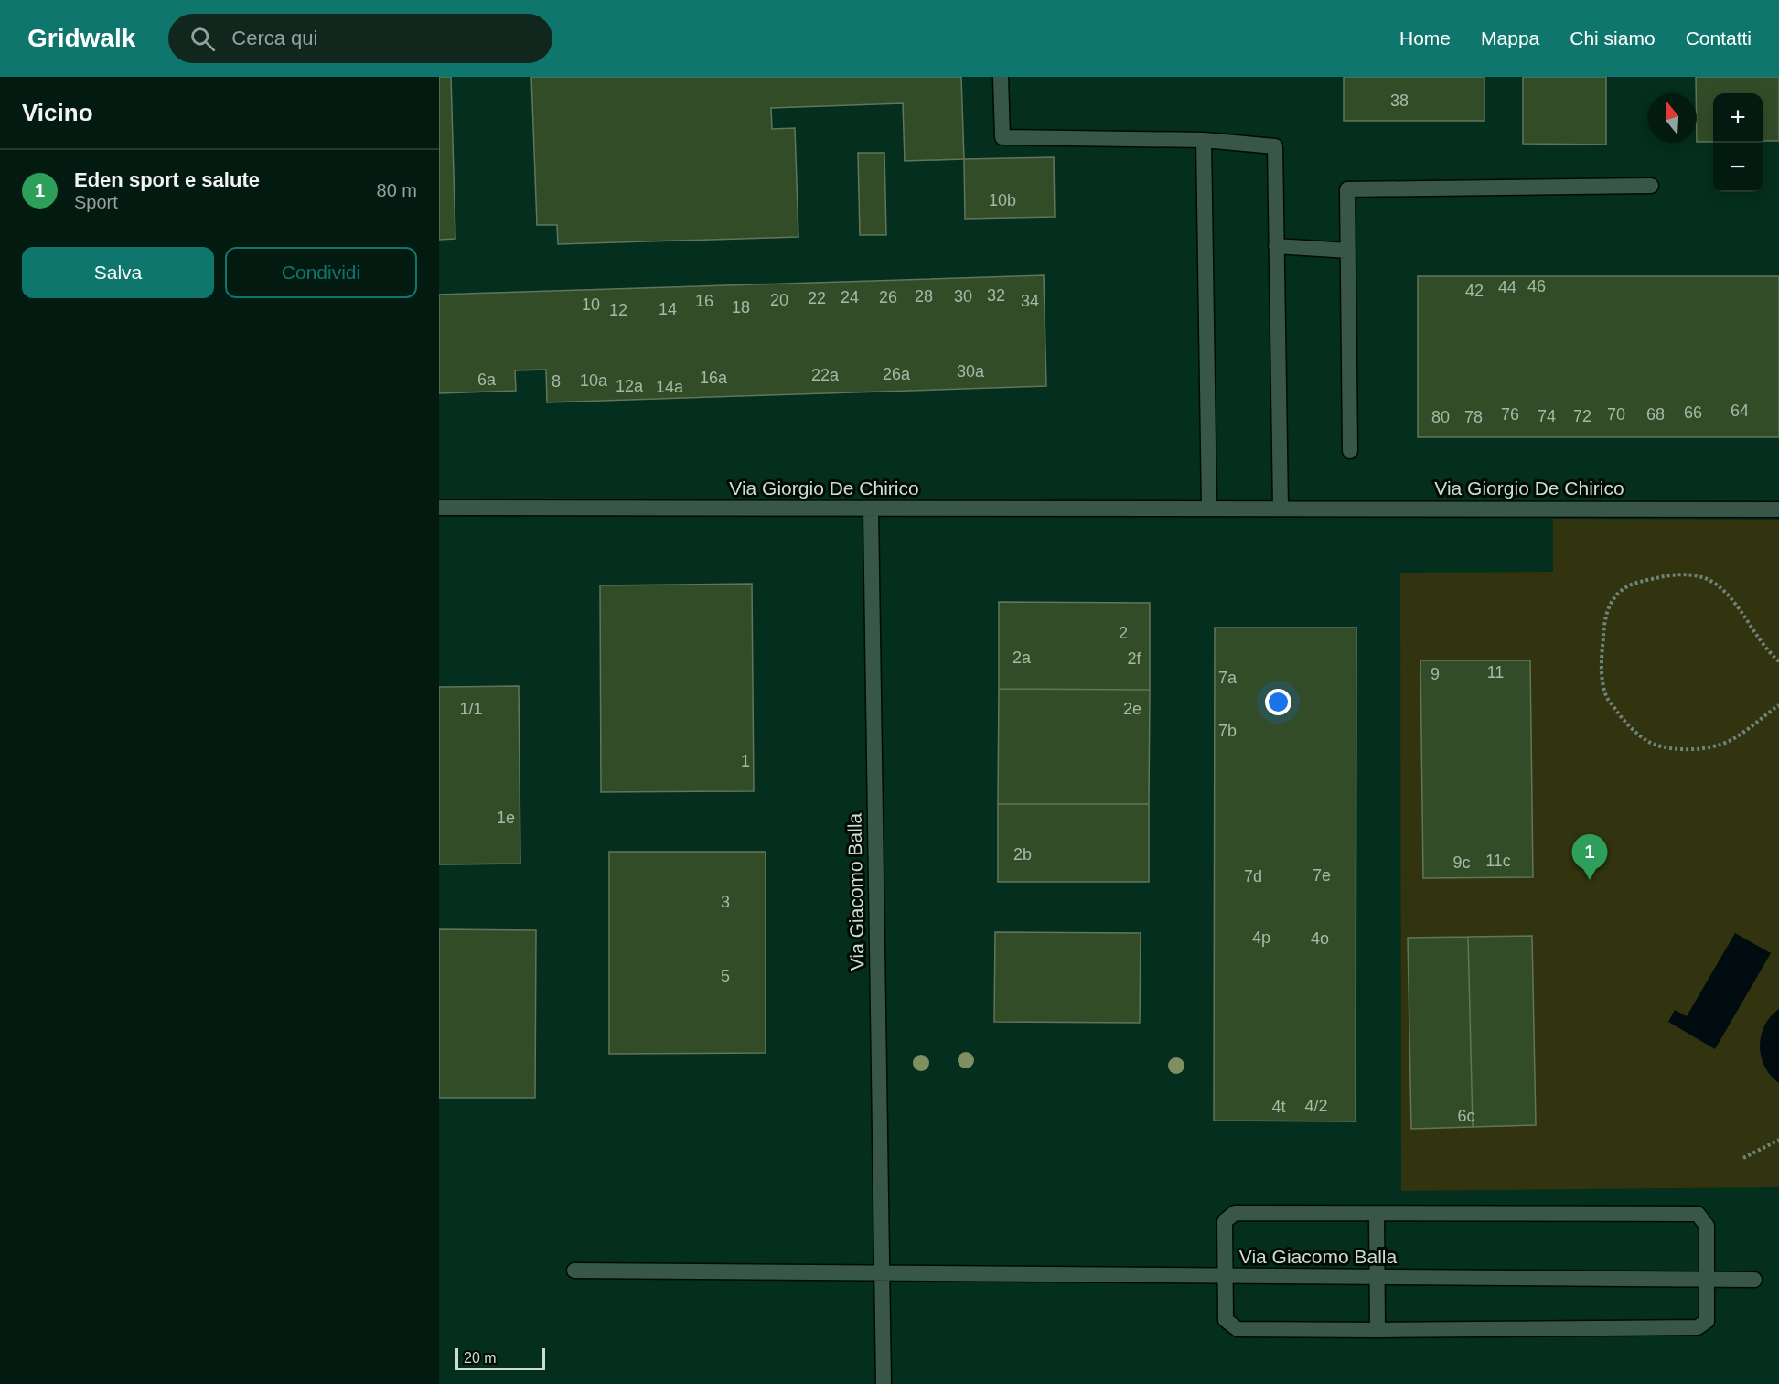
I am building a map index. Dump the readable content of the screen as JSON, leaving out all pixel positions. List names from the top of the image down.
{
  "streets": {
    "street": ["Via Giorgio De Chirico", "Via Giacomo Balla"]
  },
  "crossings": [
    ["Via Giorgio De Chirico", "Via Giacomo Balla"]
  ],
  "house_numbers": [
    "38",
    "10b",
    "46",
    "44",
    "42",
    "32",
    "28",
    "30",
    "24",
    "26",
    "22",
    "20",
    "16",
    "34",
    "10",
    "18",
    "14",
    "12",
    "30a",
    "26a",
    "22a",
    "16a",
    "6a",
    "10a",
    "8",
    "12a",
    "14a",
    "64",
    "66",
    "76",
    "70",
    "68",
    "74",
    "72",
    "80",
    "78",
    "2",
    "2a",
    "2f",
    "11",
    "9",
    "7a",
    "1/1",
    "2e",
    "7b",
    "1",
    "1e",
    "2b",
    "11c",
    "9c",
    "7e",
    "7d",
    "3",
    "4p",
    "4o",
    "5",
    "4/2",
    "4t",
    "6c"
  ],
  "scale_bar": "20 m",
  "north": "top",
  "page": {
    "header": "Gridwalk",
    "search": "Cerca qui",
    "nav": [
      "Home",
      "Mappa",
      "Chi siamo",
      "Contatti"
    ],
    "heading": "Vicino",
    "map_buttons": ["+", "−"],
    "list": [
      {
        "mark": "1",
        "name": "Eden sport e salute",
        "note": "Sport",
        "value": "80 m"
      }
    ],
    "buttons": ["Salva", "Condividi"],
    "pins": "1",
    "scale": "20 m"
  }
}
